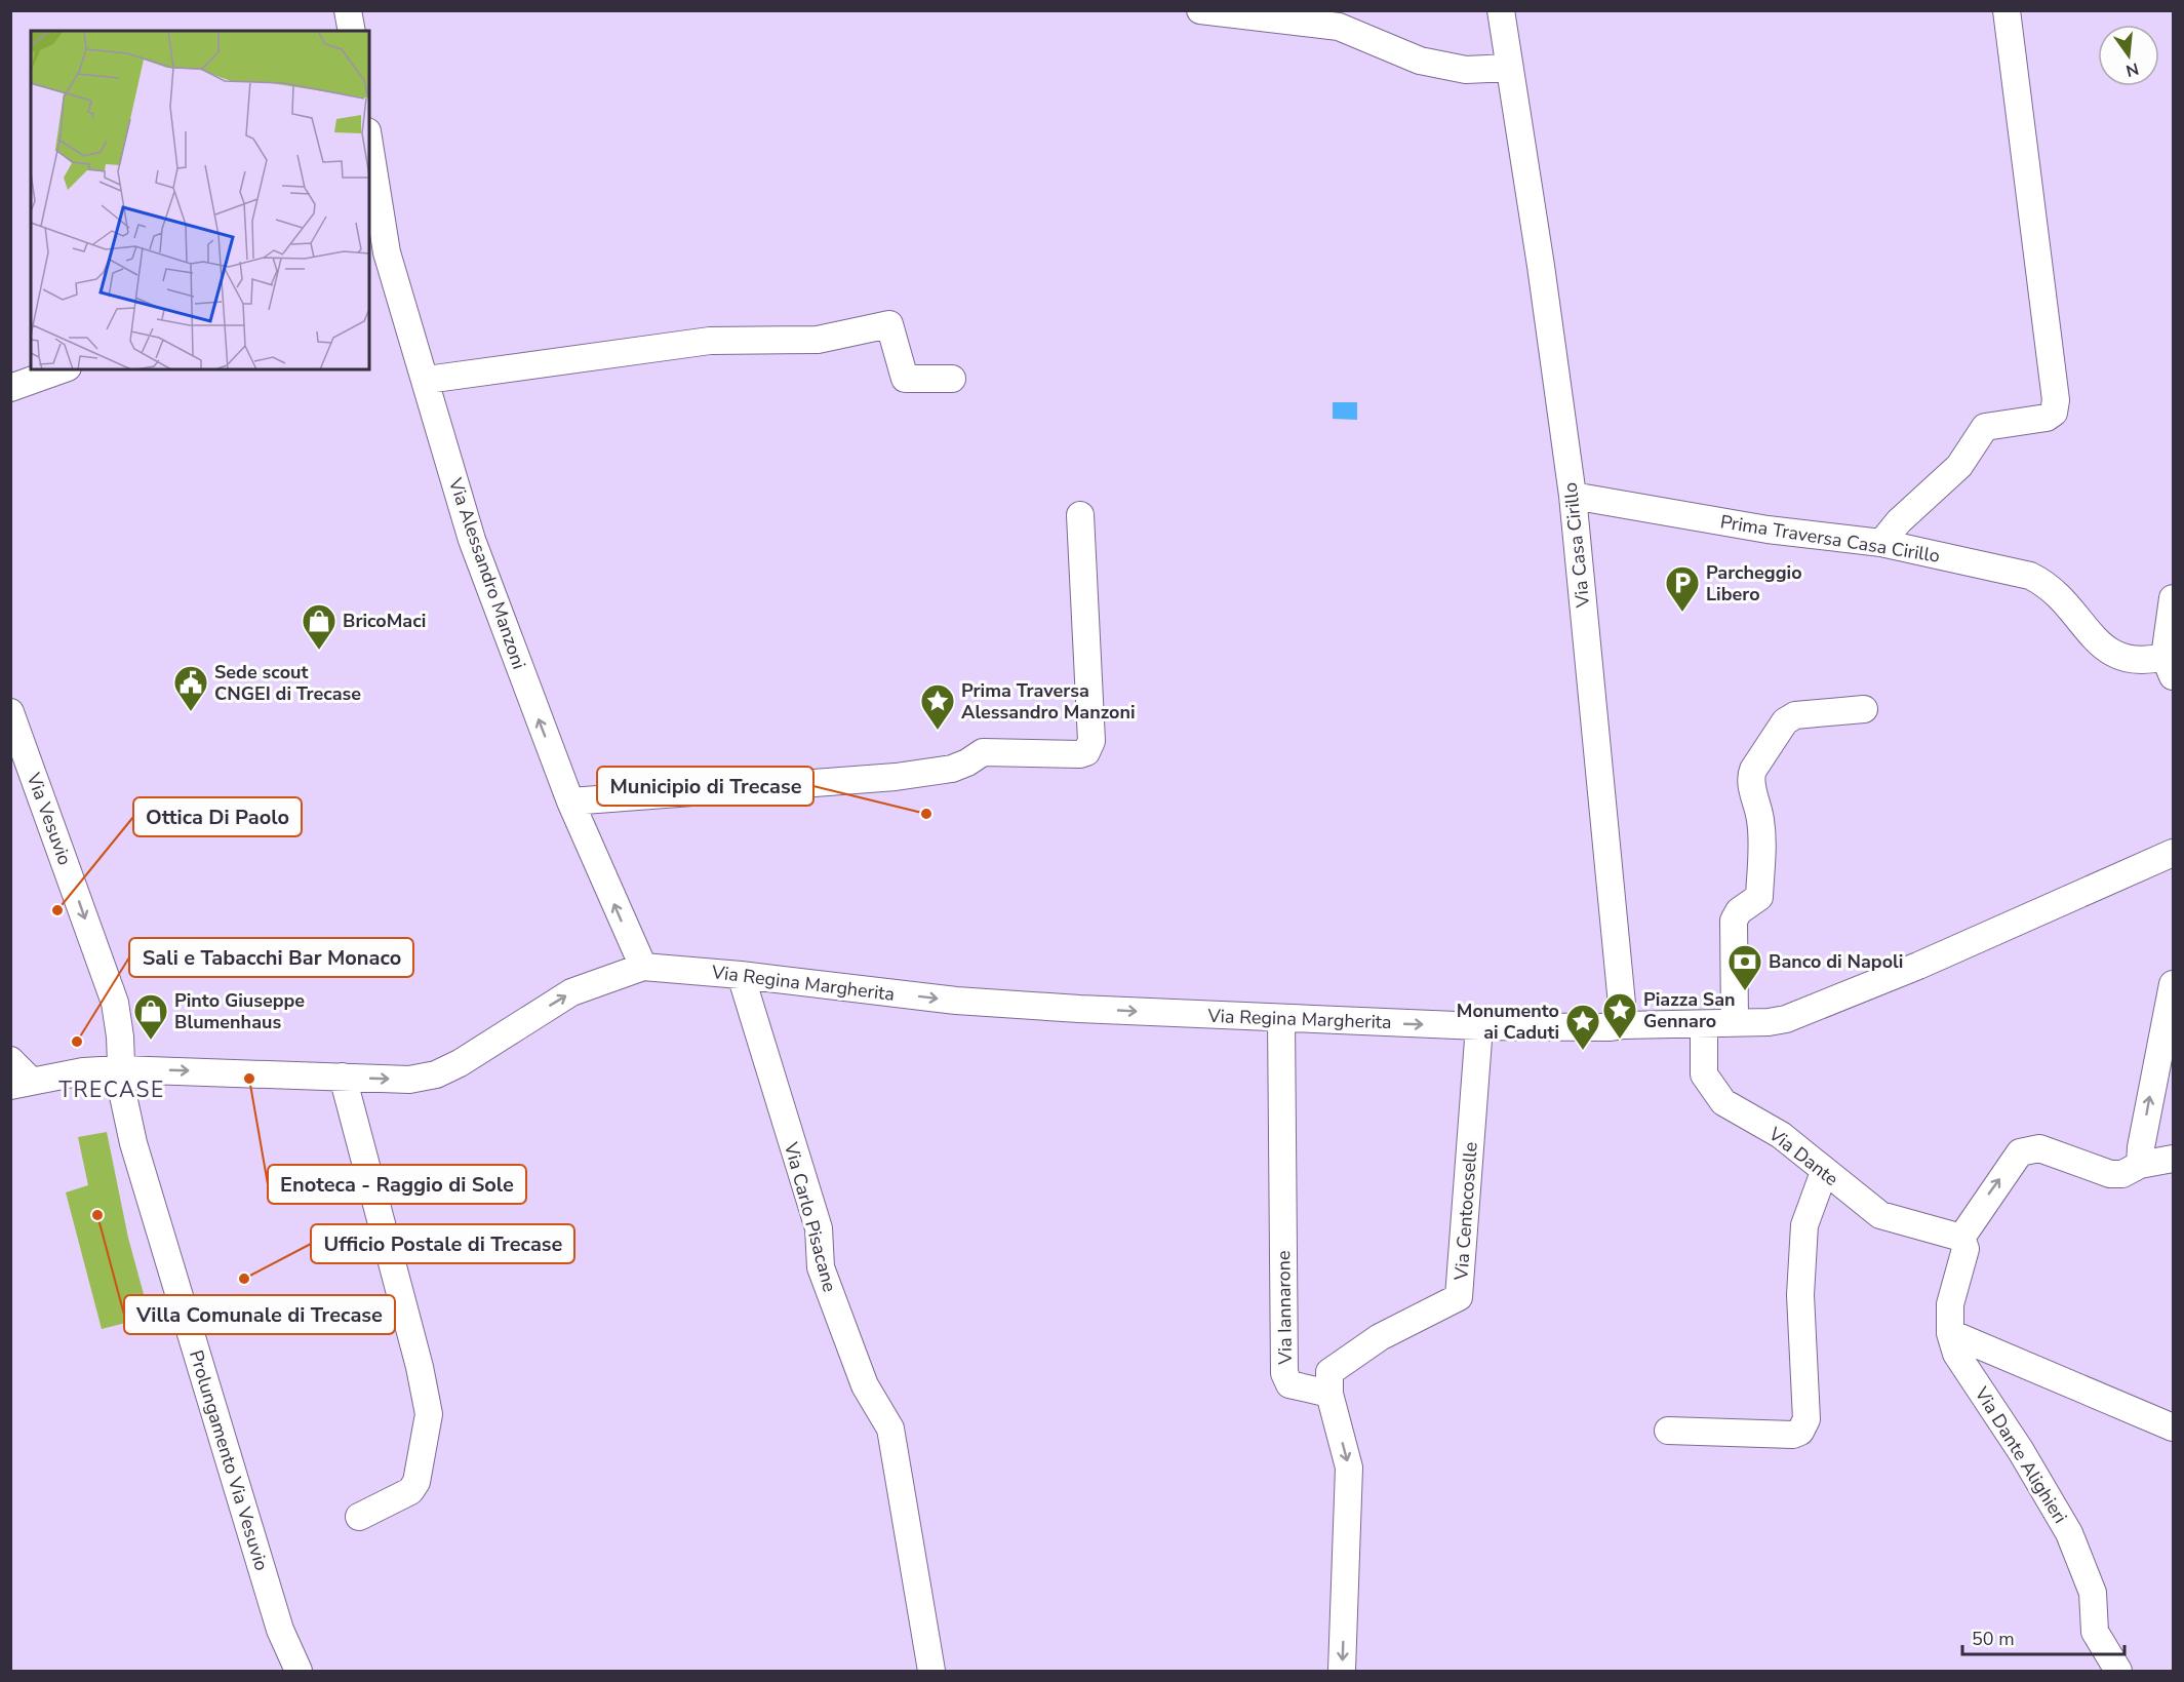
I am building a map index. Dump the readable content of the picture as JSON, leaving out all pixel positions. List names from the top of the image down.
{
  "streets": {
    "street": [
      "Prima Traversa Casa Cirillo",
      "Via Casa Cirillo",
      "Via Alessandro Manzoni",
      "Via Vesuvio",
      "Via Regina Margherita",
      "Via Dante",
      "Via Centocoselle",
      "Via Carlo Pisacane",
      "Via Iannarone",
      "Via Dante Alighieri",
      "Prolungamento Via Vesuvio"
    ]
  },
  "crossings": [
    ["Prima Traversa Casa Cirillo", "Via Casa Cirillo"],
    ["Via Casa Cirillo", "Via Regina Margherita"],
    ["Via Alessandro Manzoni", "Via Regina Margherita"],
    ["Via Vesuvio", "Via Regina Margherita"],
    ["Via Vesuvio", "Prolungamento Via Vesuvio"],
    ["Via Regina Margherita", "Via Dante"],
    ["Via Regina Margherita", "Via Centocoselle"],
    ["Via Regina Margherita", "Via Carlo Pisacane"],
    ["Via Regina Margherita", "Via Iannarone"],
    ["Via Regina Margherita", "Prolungamento Via Vesuvio"],
    ["Via Dante", "Via Dante Alighieri"],
    ["Via Centocoselle", "Via Iannarone"]
  ],
  "one_way": ["Via Alessandro Manzoni", "Via Vesuvio", "Via Regina Margherita"],
  "districts": ["TRECASE"],
  "places": {
    "parking": ["Parcheggio Libero"],
    "shop": ["BricoMaci", "Pinto Giuseppe Blumenhaus"],
    "public building": ["Sede scout CNGEI di Trecase"],
    "place": ["Prima Traversa Alessandro Manzoni", "Piazza San Gennaro", "Monumento ai Caduti"],
    "other": [
      "Municipio di Trecase",
      "Ottica Di Paolo",
      "Sali e Tabacchi Bar Monaco",
      "Enoteca - Raggio di Sole",
      "Villa Comunale di Trecase",
      "Ufficio Postale di Trecase"
    ],
    "bank": ["Banco di Napoli"]
  },
  "scale_bar": "50 m",
  "north": "bottom"
}
